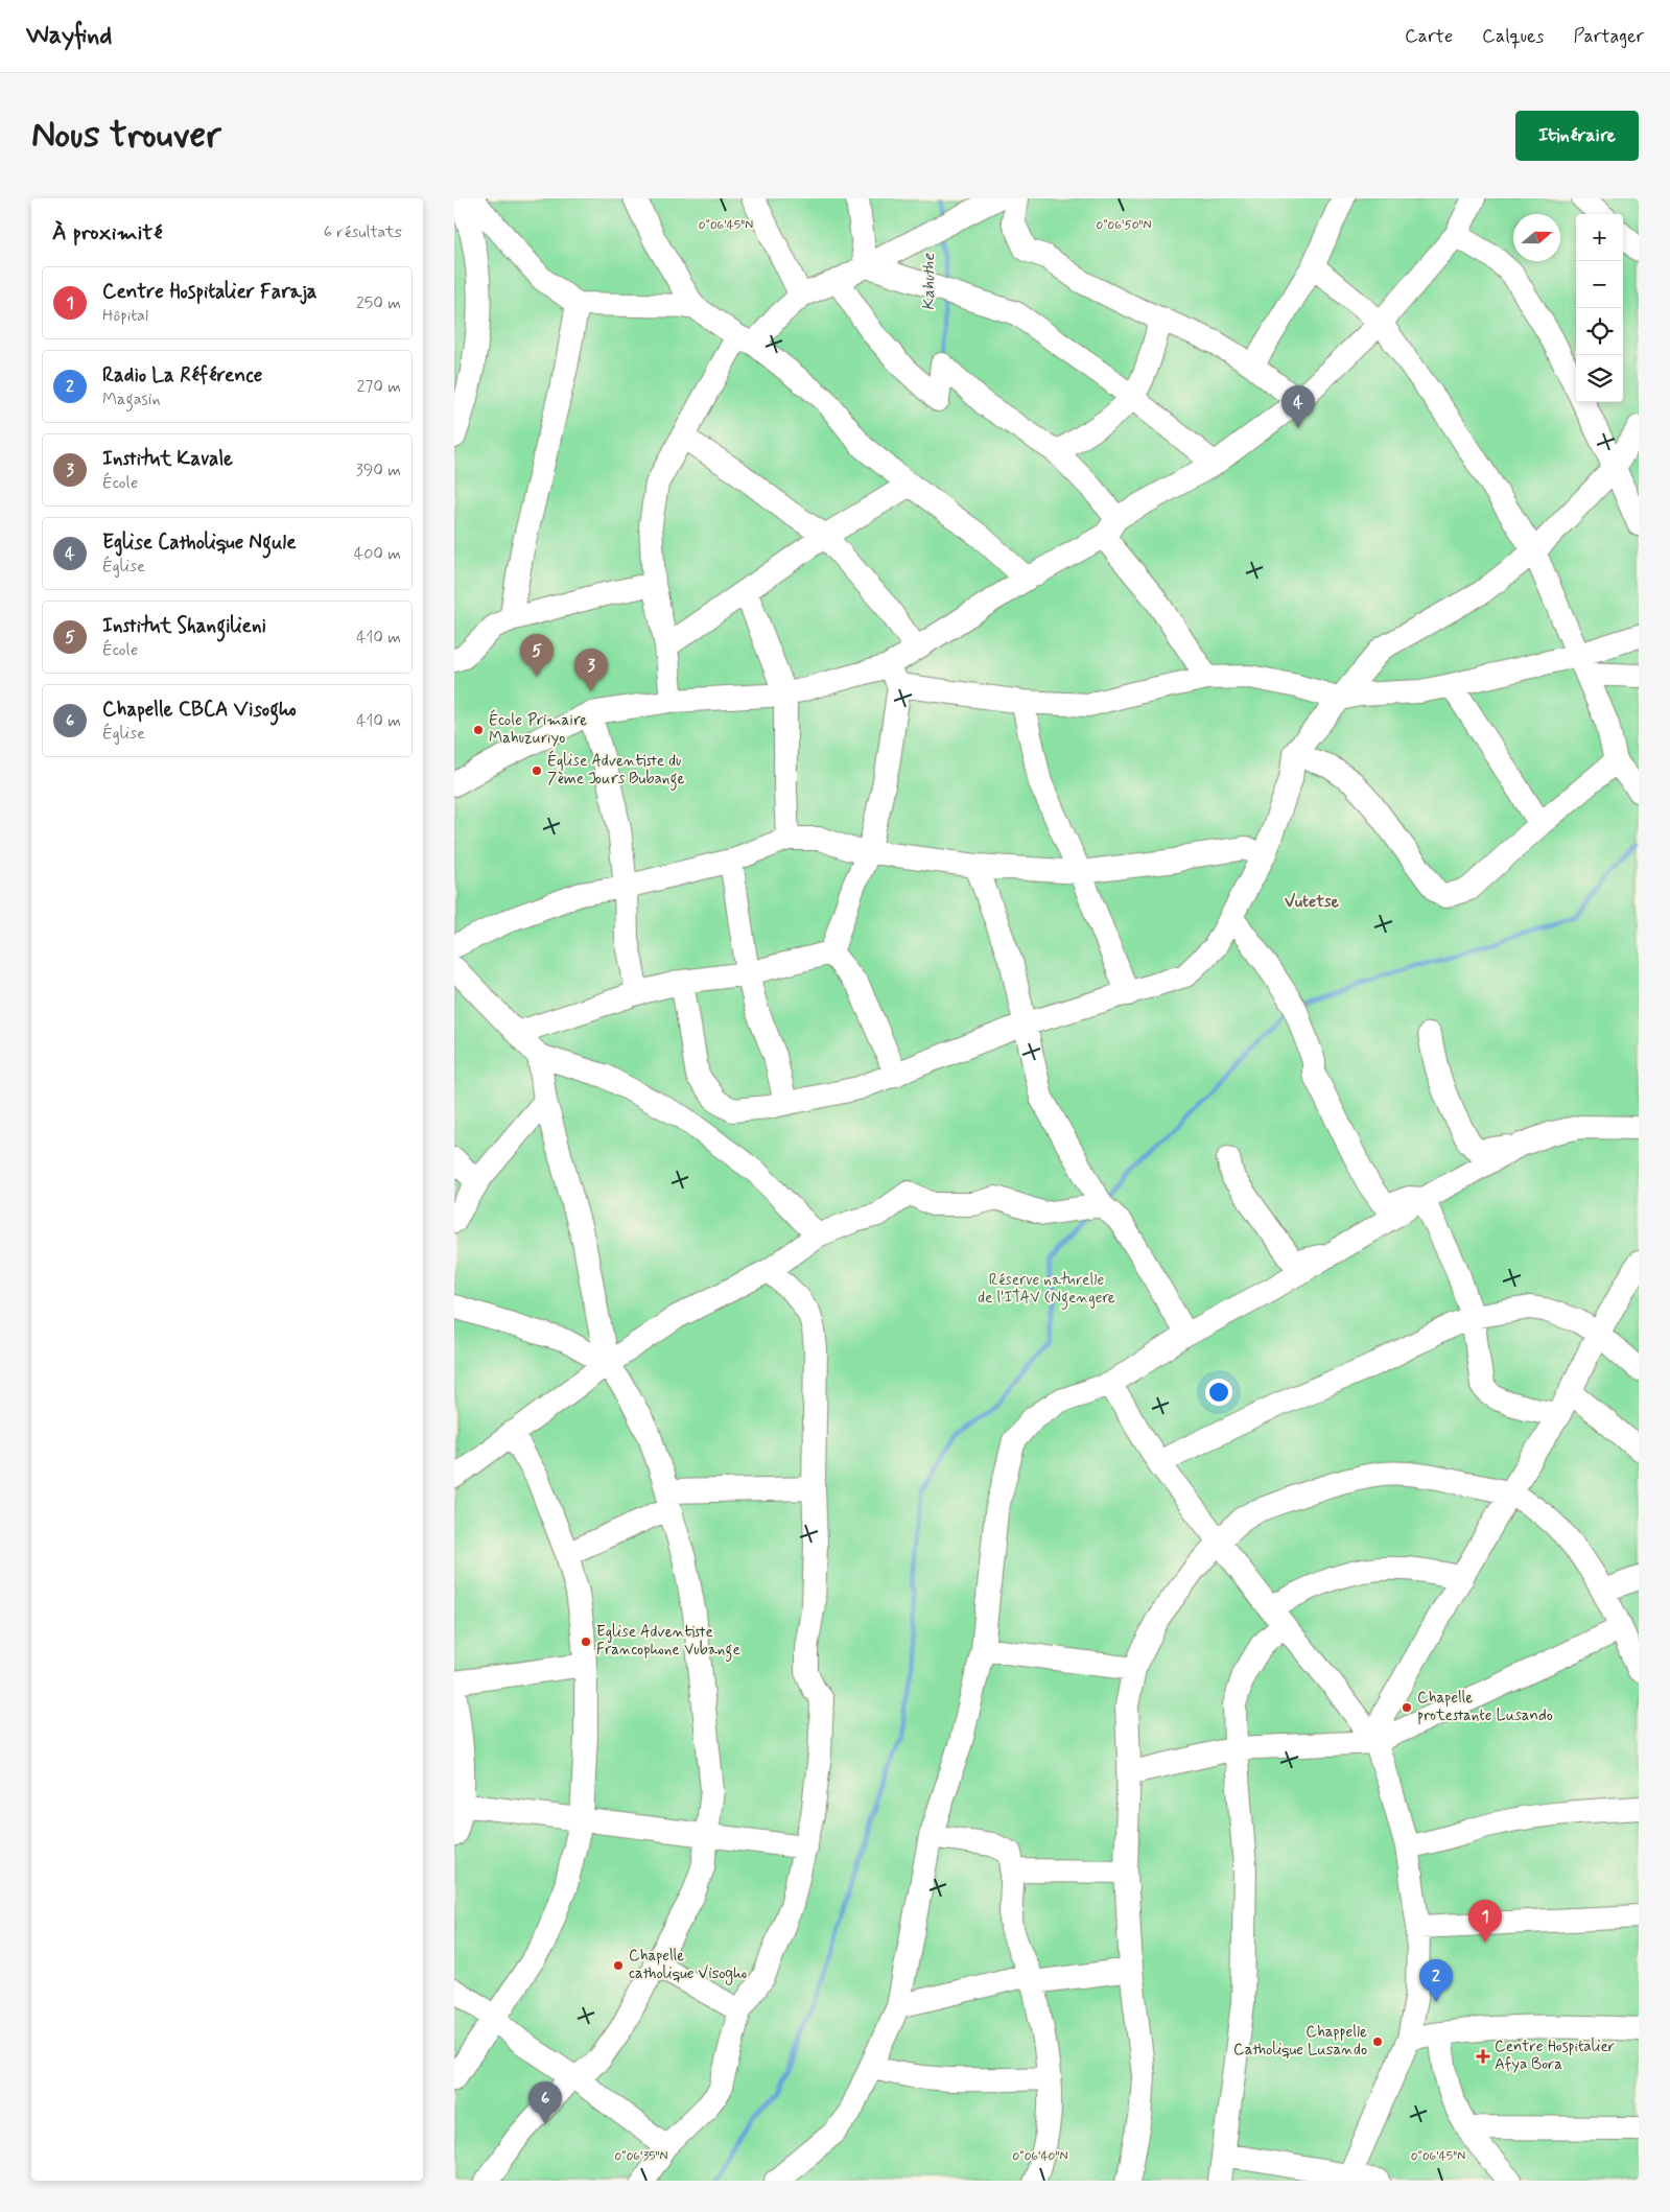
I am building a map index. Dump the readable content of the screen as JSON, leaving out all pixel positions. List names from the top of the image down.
{
  "districts": ["Vutetse"],
  "water": ["Kahuthe"],
  "parks": ["Réserve naturelle de l'ITAV (Ngengere"],
  "places": {
    "other": [
      "École Primaire Mahuzuriyo",
      "Église Adventiste du 7ème Jours Bubange",
      "Eglise Adventiste Francophone Vubange",
      "Chapelle protestante Lusando",
      "Chapelle catholique Visogho",
      "Chappelle Catholique Lusando"
    ],
    "health": ["Centre Hospitalier Afya Bora"]
  },
  "north": "right",
  "page": {
    "header": "Wayfind",
    "nav": ["Carte", "Calques", "Partager"],
    "buttons": "Itinéraire",
    "title": "Nous trouver",
    "heading": ["À proximité", "6 résultats"],
    "map_buttons": ["+", "−"],
    "list": [
      {
        "mark": "1",
        "name": "Centre Hospitalier Faraja",
        "note": "Hôpital",
        "value": "250 m"
      },
      {
        "mark": "2",
        "name": "Radio La Référence",
        "note": "Magasin",
        "value": "270 m"
      },
      {
        "mark": "3",
        "name": "Institut Kavale",
        "note": "École",
        "value": "390 m"
      },
      {
        "mark": "4",
        "name": "Eglise Catholique Ngule",
        "note": "Église",
        "value": "400 m"
      },
      {
        "mark": "5",
        "name": "Institut Shangilieni",
        "note": "École",
        "value": "410 m"
      },
      {
        "mark": "6",
        "name": "Chapelle CBCA Visogho",
        "note": "Église",
        "value": "410 m"
      }
    ],
    "pins": [
      "4",
      "5",
      "3",
      "1",
      "2",
      "6"
    ]
  },
  "coordinates": [
    "0°06'45\"N",
    "0°06'50\"N",
    "0°06'35\"N",
    "0°06'40\"N"
  ]
}
